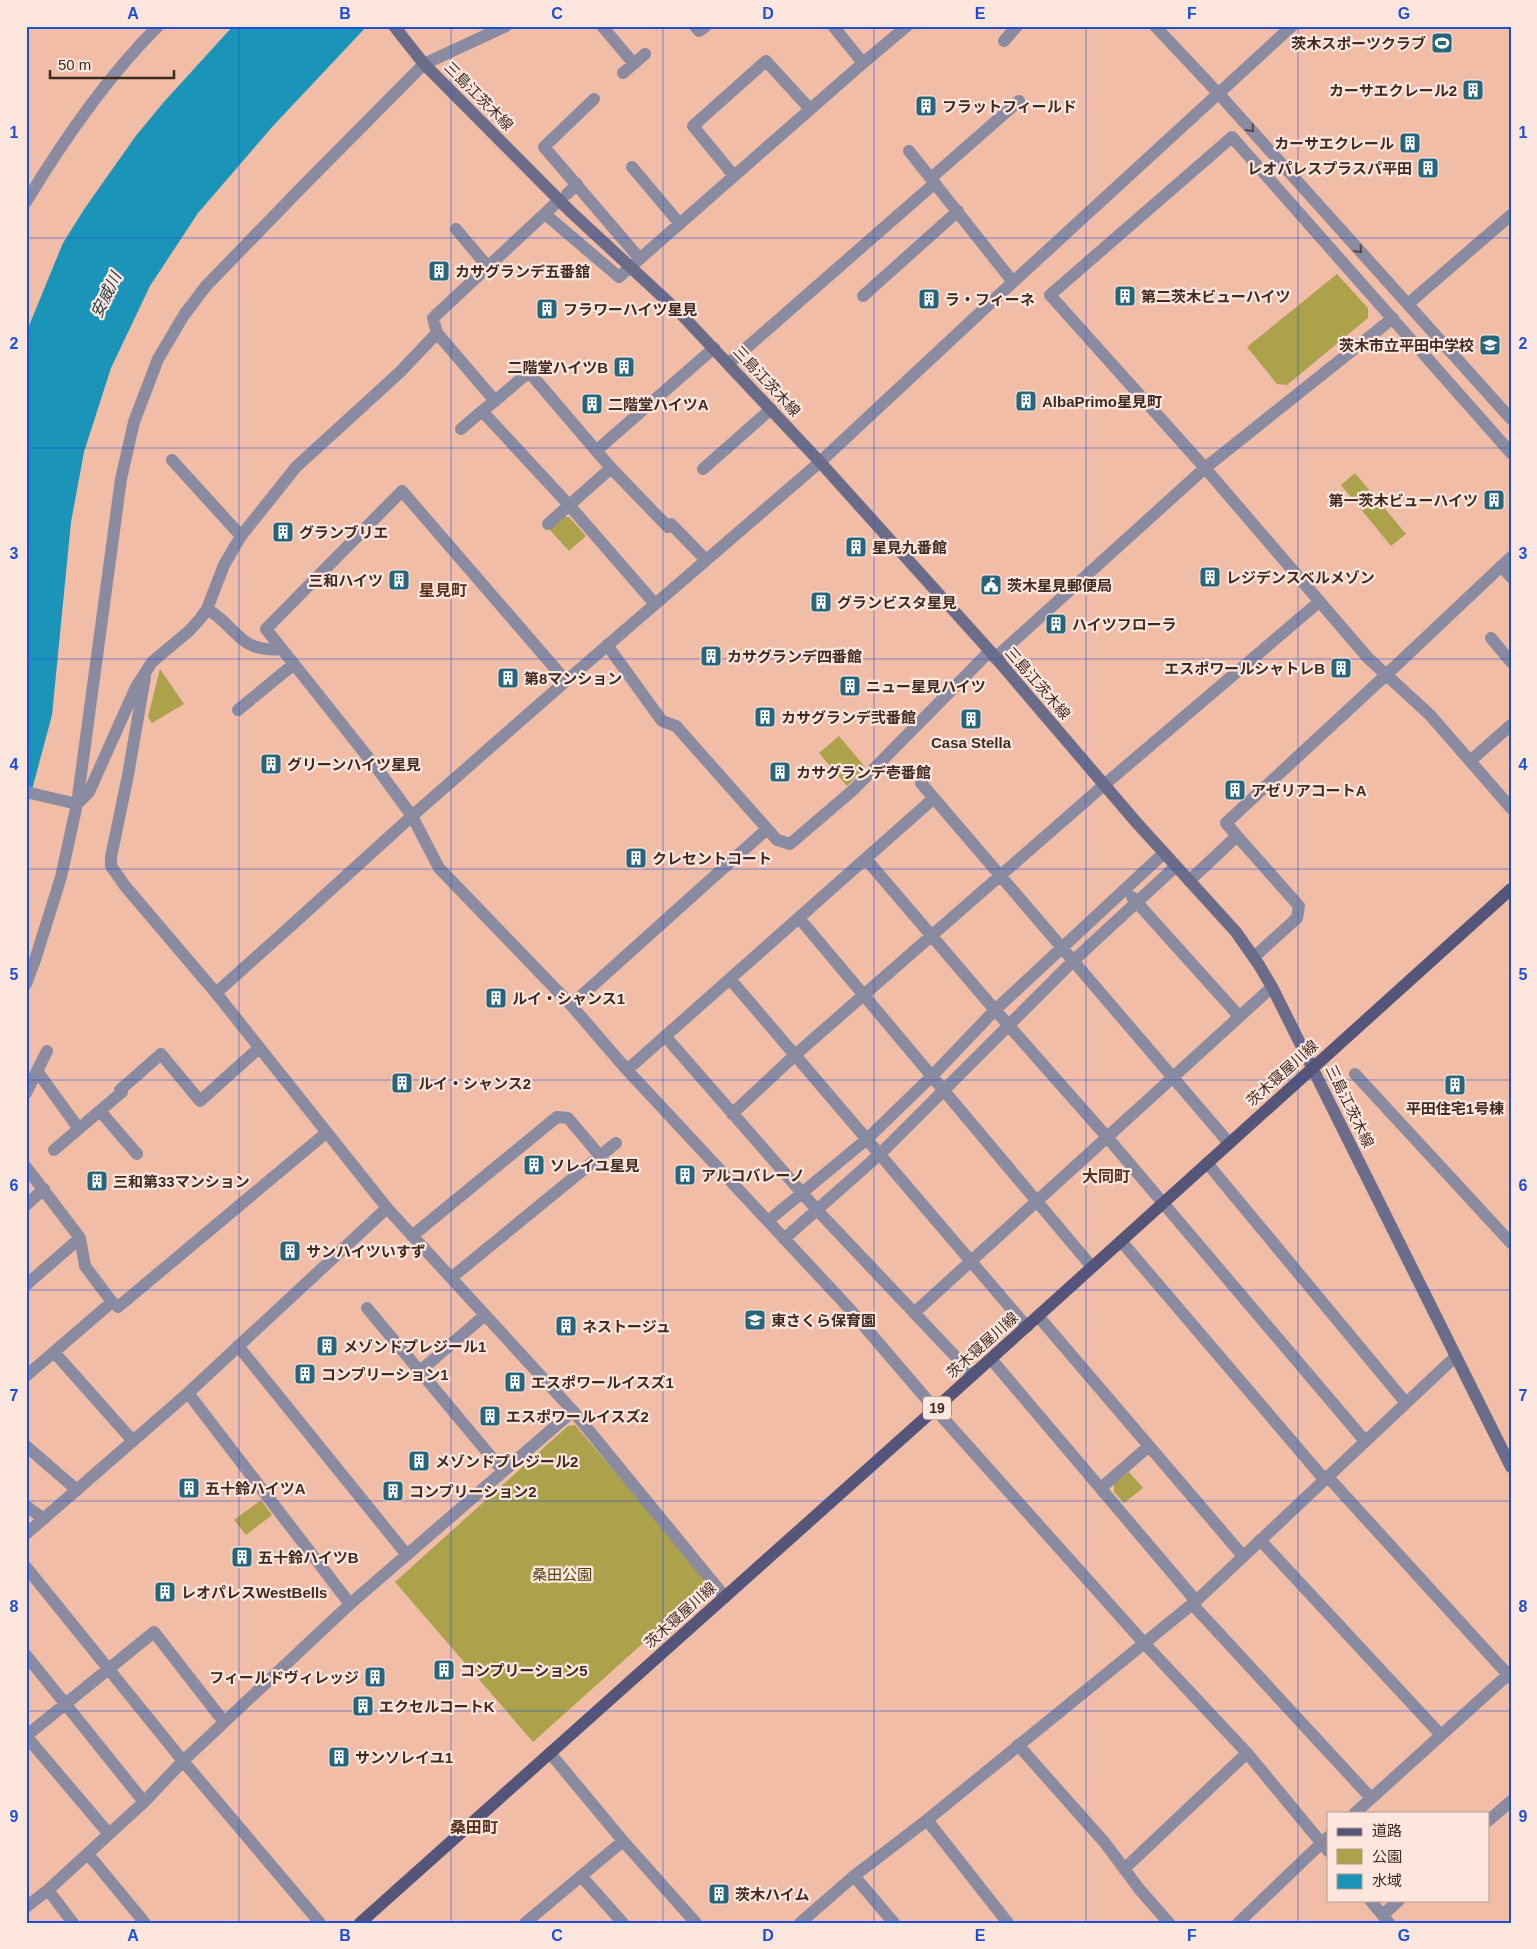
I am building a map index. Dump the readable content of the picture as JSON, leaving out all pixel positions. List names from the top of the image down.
{
  "streets": {
    "main road": ["三島江茨木線", "茨木寝屋川線", "19"]
  },
  "crossings": [
    ["三島江茨木線", "茨木寝屋川線"]
  ],
  "districts": ["星見町", "大同町", "桑田町"],
  "water": ["安威川"],
  "parks": ["桑田公園"],
  "places": {
    "sports": ["茨木スポーツクラブ"],
    "building": [
      "カーサエクレール2",
      "フラットフィールド",
      "カーサエクレール",
      "レオパレスプラスパ平田",
      "カサグランデ五番舘",
      "第二茨木ビューハイツ",
      "ラ・フィーネ",
      "フラワーハイツ星見",
      "二階堂ハイツB",
      "AlbaPrimo星見町",
      "二階堂ハイツA",
      "第一茨木ビューハイツ",
      "グランブリエ",
      "星見九番館",
      "レジデンスベルメゾン",
      "三和ハイツ",
      "グランビスタ星見",
      "ハイツフローラ",
      "カサグランデ四番館",
      "エスポワールシャトレB",
      "第8マンション",
      "ニュー星見ハイツ",
      "カサグランデ弐番館",
      "Casa Stella",
      "グリーンハイツ星見",
      "カサグランデ壱番館",
      "アゼリアコートA",
      "クレセントコート",
      "ルイ・シャンス1",
      "ルイ・シャンス2",
      "平田住宅1号棟",
      "ソレイユ星見",
      "アルコバレーノ",
      "三和第33マンション",
      "サンハイツいすず",
      "ネストージュ",
      "メゾンドプレジール1",
      "コンプリーション1",
      "エスポワールイスズ1",
      "エスポワールイスズ2",
      "メゾンドプレジール2",
      "五十鈴ハイツA",
      "コンプリーション2",
      "五十鈴ハイツB",
      "レオパレスWestBells",
      "コンプリーション5",
      "フィールドヴィレッジ",
      "エクセルコートK",
      "サンソレイユ1",
      "茨木ハイム"
    ],
    "school or university": ["茨木市立平田中学校", "東さくら保育園"],
    "public building": ["茨木星見郵便局"]
  },
  "legend": ["道路", "公園", "水域"],
  "scale_bar": "50 m",
  "grid": {
    "columns": [
      "A",
      "B",
      "C",
      "D",
      "E",
      "F",
      "G"
    ],
    "rows": [
      "1",
      "2",
      "3",
      "4",
      "5",
      "6",
      "7",
      "8",
      "9"
    ]
  }
}
